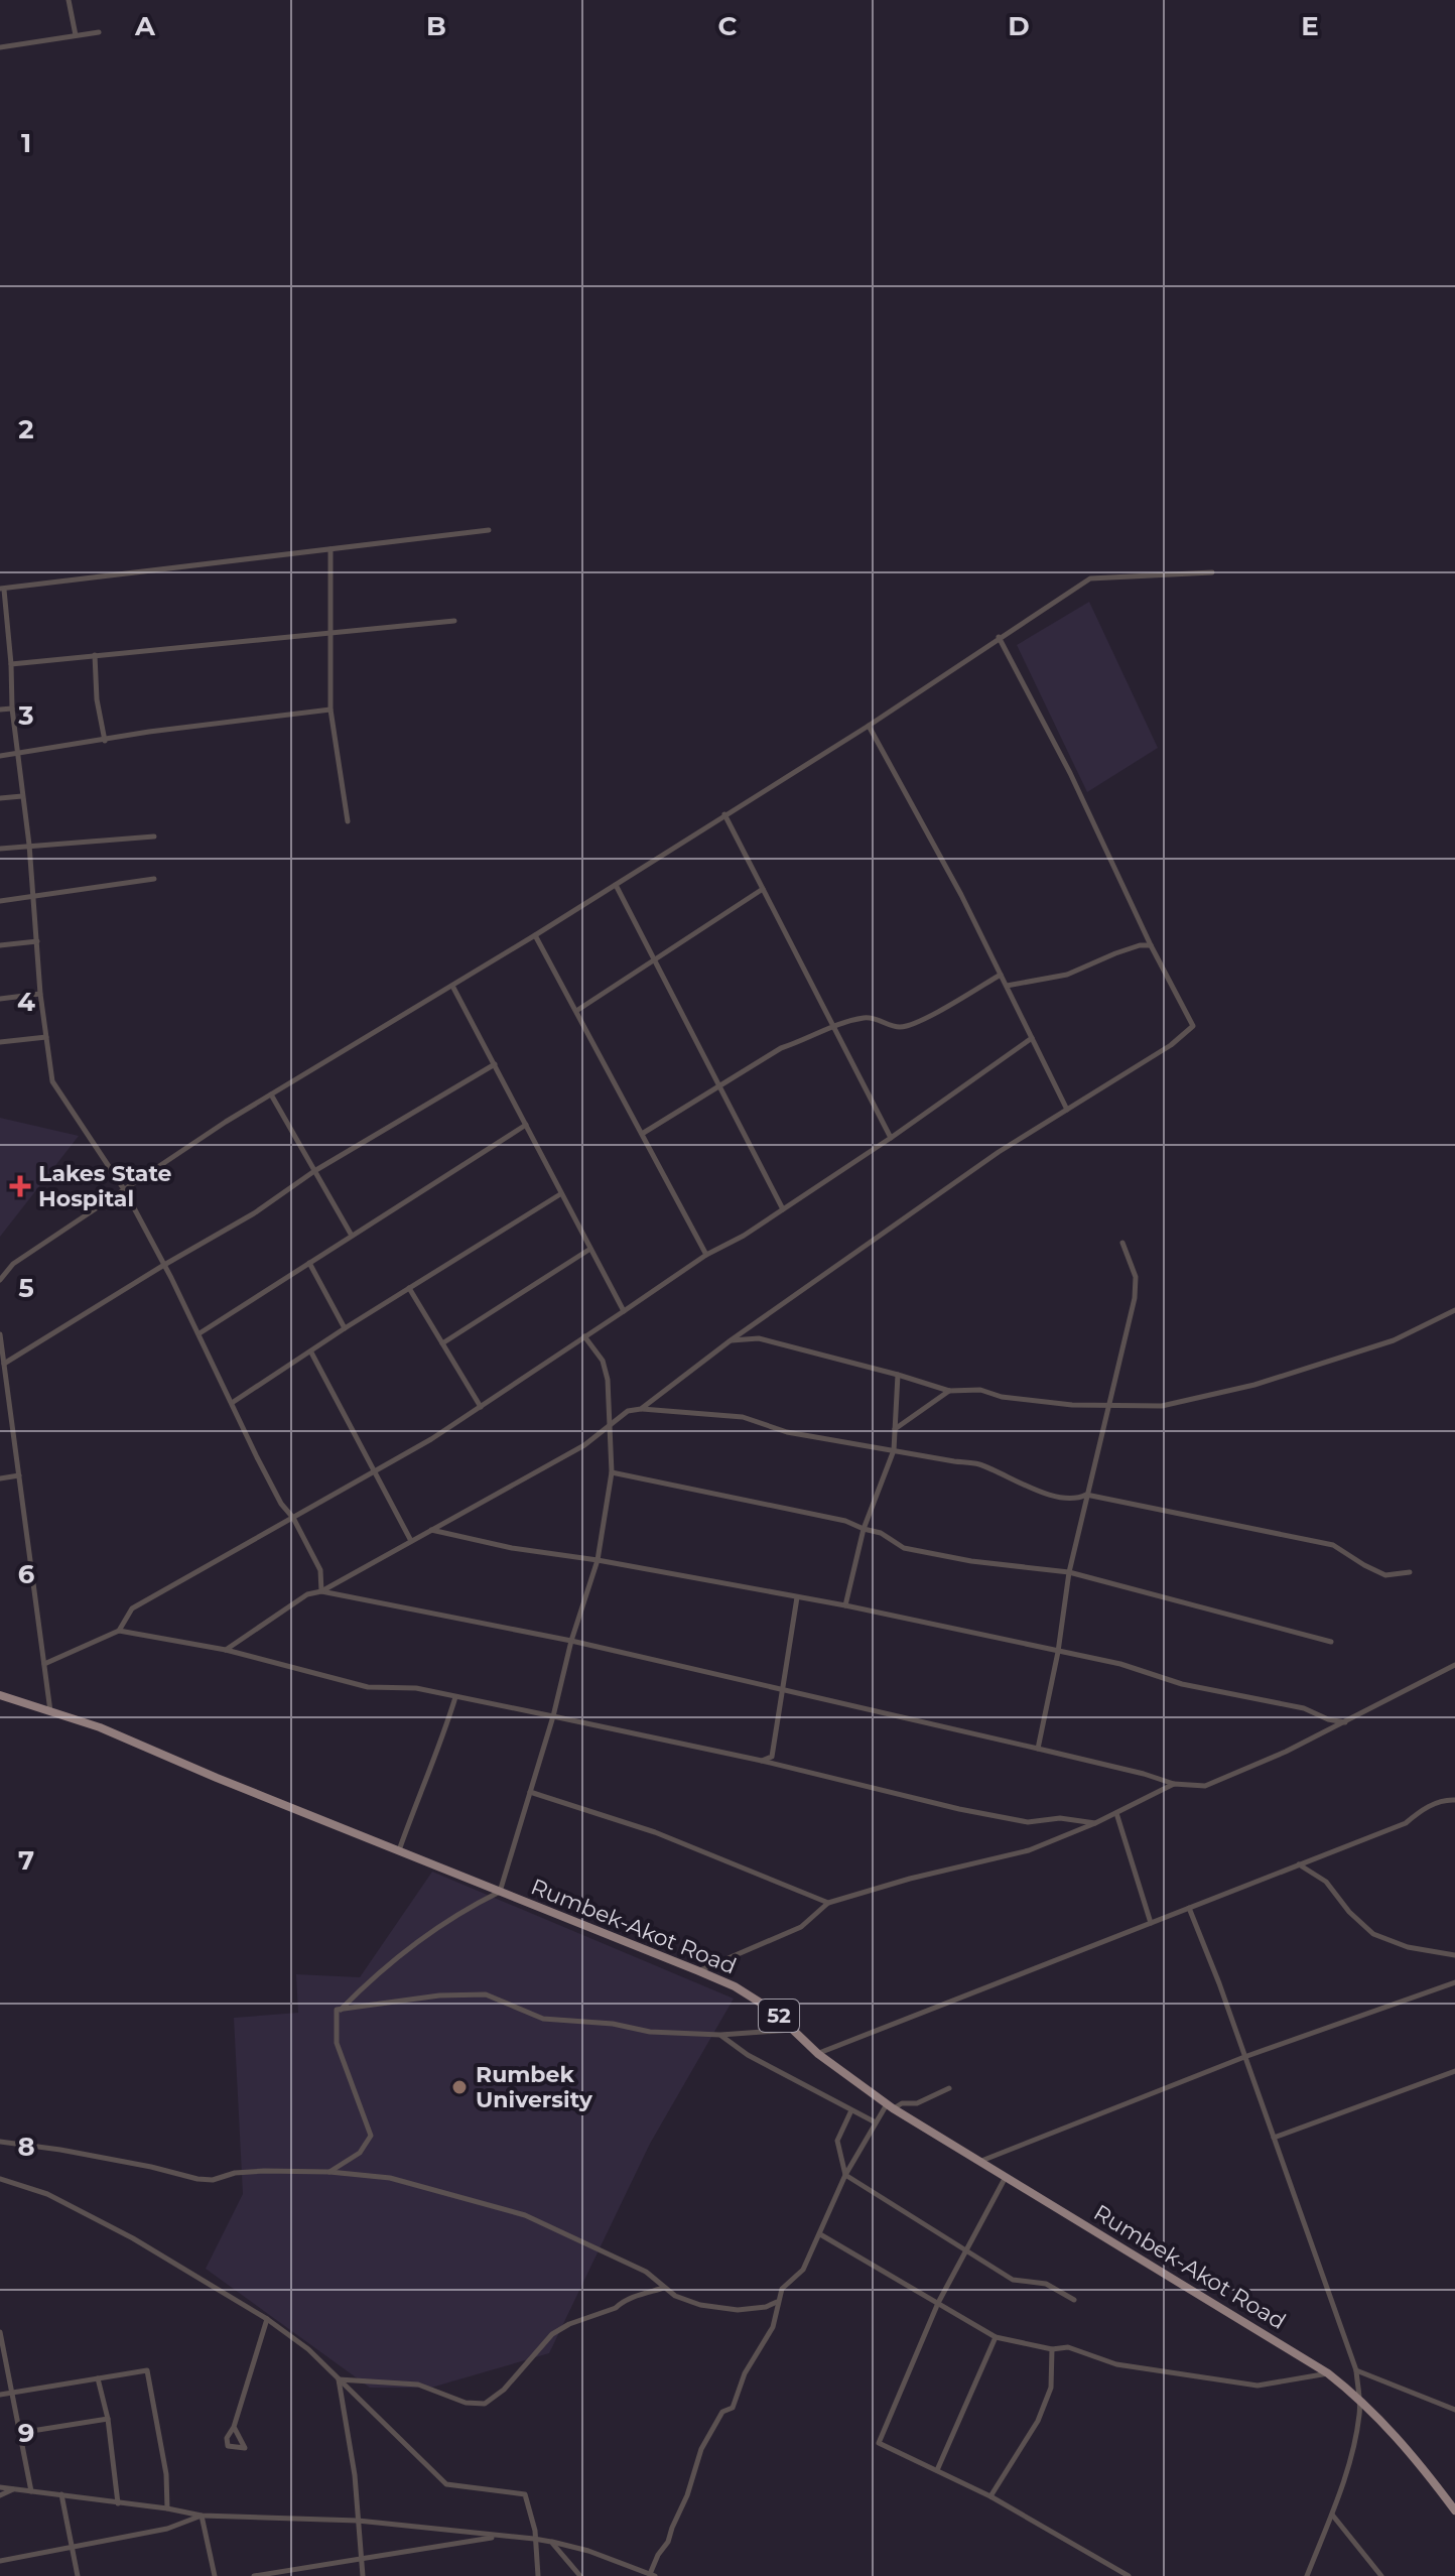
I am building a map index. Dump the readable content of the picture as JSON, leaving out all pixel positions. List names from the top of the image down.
{
  "streets": {
    "main road": ["Rumbek-Akot Road", "52"]
  },
  "places": {
    "health": ["Lakes State Hospital"],
    "other": ["Rumbek University"]
  },
  "grid": {
    "columns": [
      "A",
      "B",
      "C",
      "D",
      "E"
    ],
    "rows": [
      "1",
      "2",
      "3",
      "4",
      "5",
      "6",
      "7",
      "8",
      "9"
    ]
  }
}
